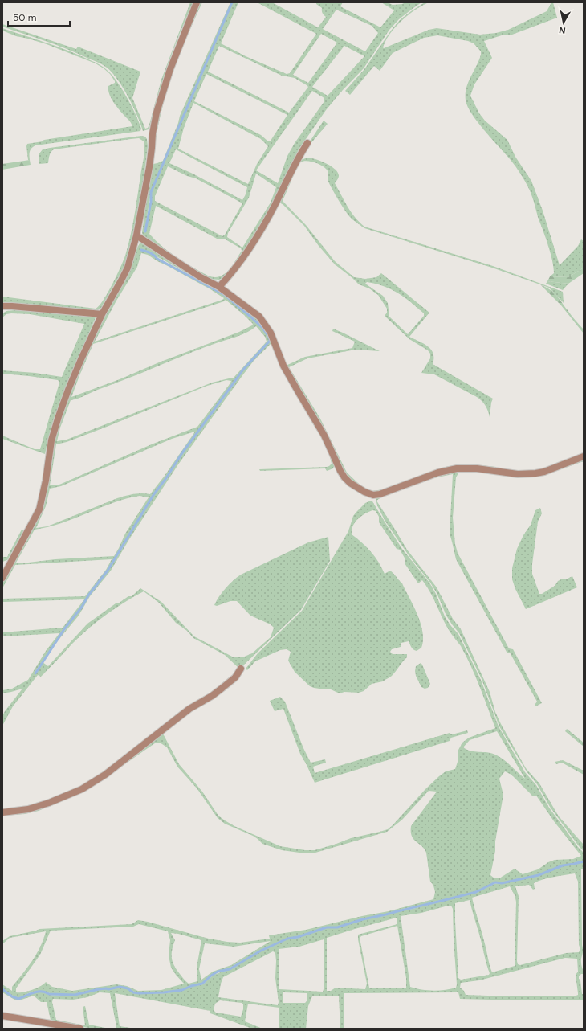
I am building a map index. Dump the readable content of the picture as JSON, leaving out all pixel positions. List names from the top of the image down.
{
  "scale_bar": "50 m",
  "north": "bottom"
}
